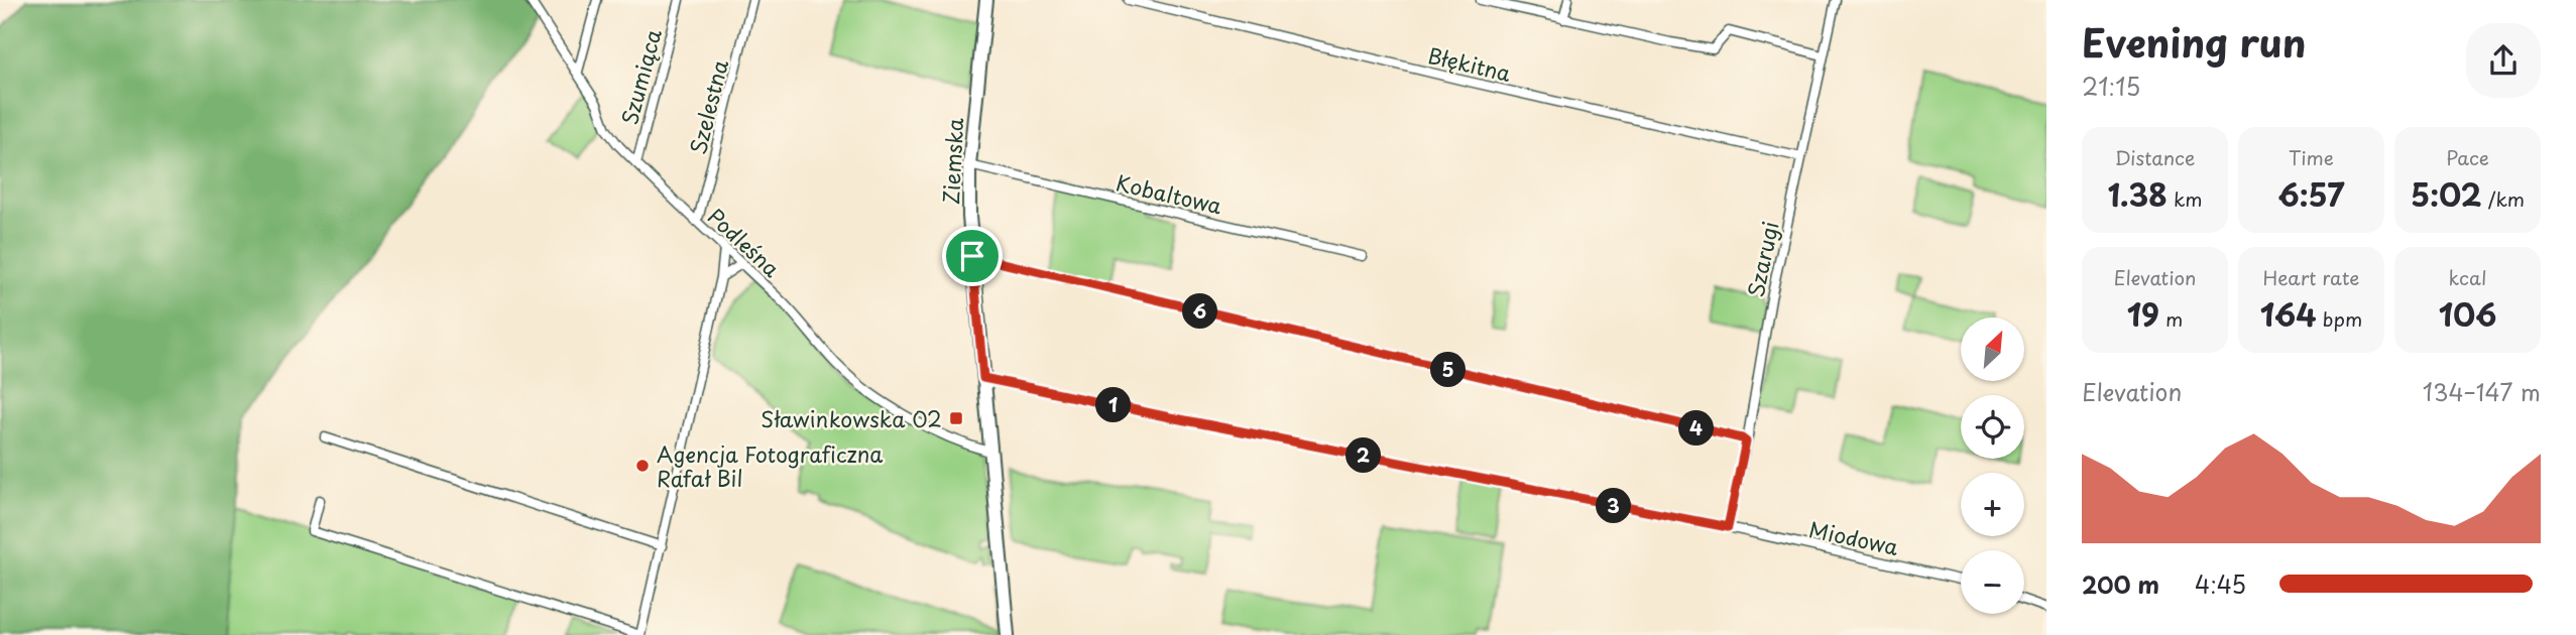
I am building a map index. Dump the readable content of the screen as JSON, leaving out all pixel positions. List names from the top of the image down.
{
  "streets": {
    "street": [
      "Błękitna",
      "Szumiąca",
      "Szelestna",
      "Ziemska",
      "Kobaltowa",
      "Podleśna",
      "Szarugi",
      "Miodowa"
    ]
  },
  "crossings": [
    ["Błękitna", "Szarugi"],
    ["Szumiąca", "Podleśna"],
    ["Szelestna", "Podleśna"],
    ["Ziemska", "Kobaltowa"],
    ["Ziemska", "Podleśna"],
    ["Ziemska", "Miodowa"],
    ["Szarugi", "Miodowa"]
  ],
  "places": {
    "transit": ["Sławinkowska 02"],
    "other": ["Agencja Fotograficzna Rafał Bil"]
  },
  "north": "top right",
  "page": {
    "heading": ["Evening run", "21:15"],
    "stats": [
      ["Distance", "1.38 km"],
      ["Time", "6:57"],
      ["Pace", "5:02 /km"],
      ["Elevation", "19 m"],
      ["Heart rate", "164 bpm"],
      ["kcal", "106"]
    ],
    "pins": [
      "6",
      "5",
      "1",
      "4",
      "2",
      "3"
    ],
    "map_buttons": ["+", "−"],
    "chart": ["Elevation", "134–147 m"],
    "list": [
      {
        "name": "200 m",
        "note": "4:45"
      }
    ]
  }
}
